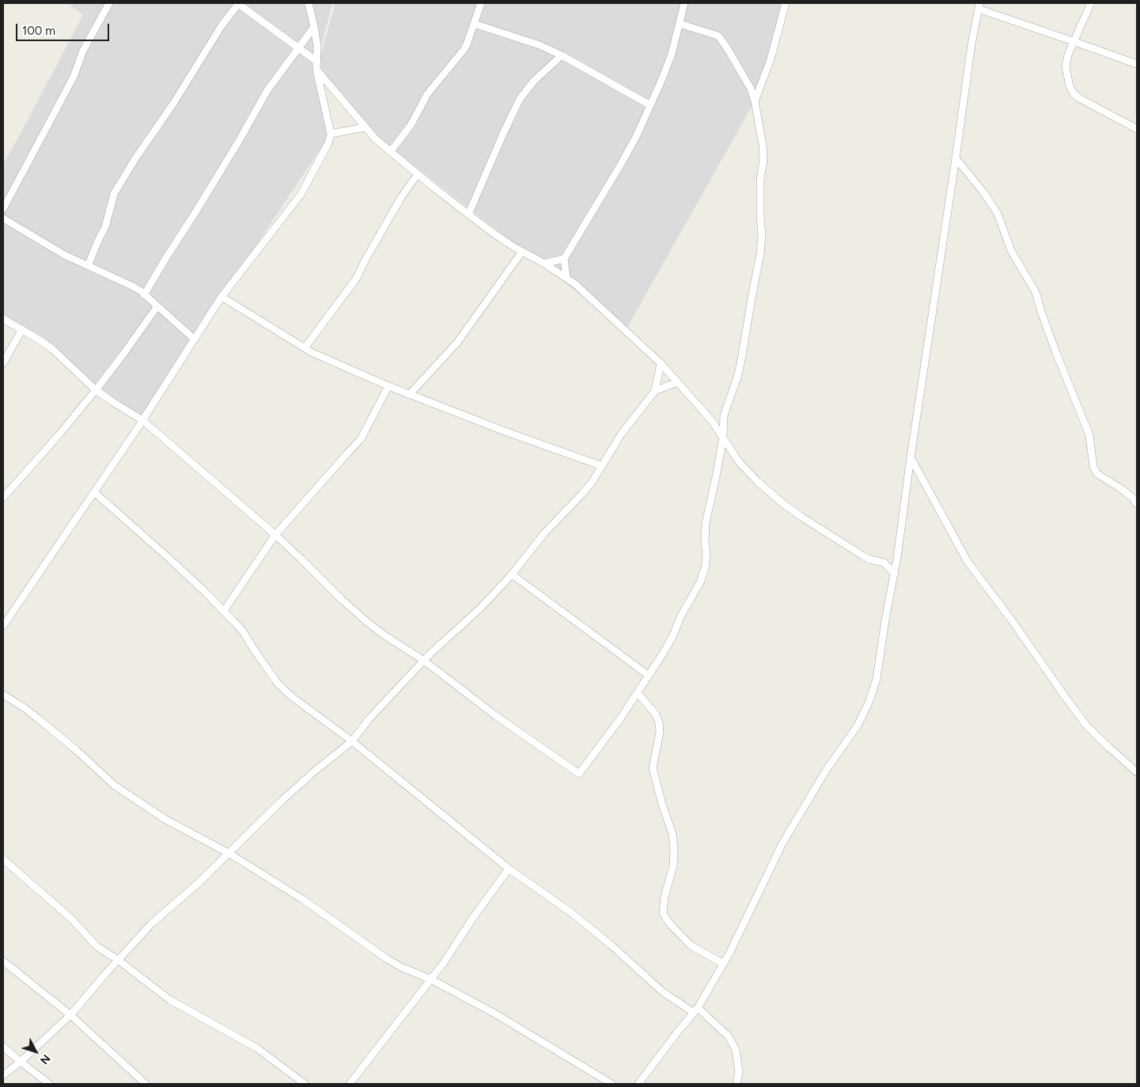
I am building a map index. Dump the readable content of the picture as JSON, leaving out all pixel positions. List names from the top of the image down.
{
  "scale_bar": "100 m",
  "north": "bottom right"
}
